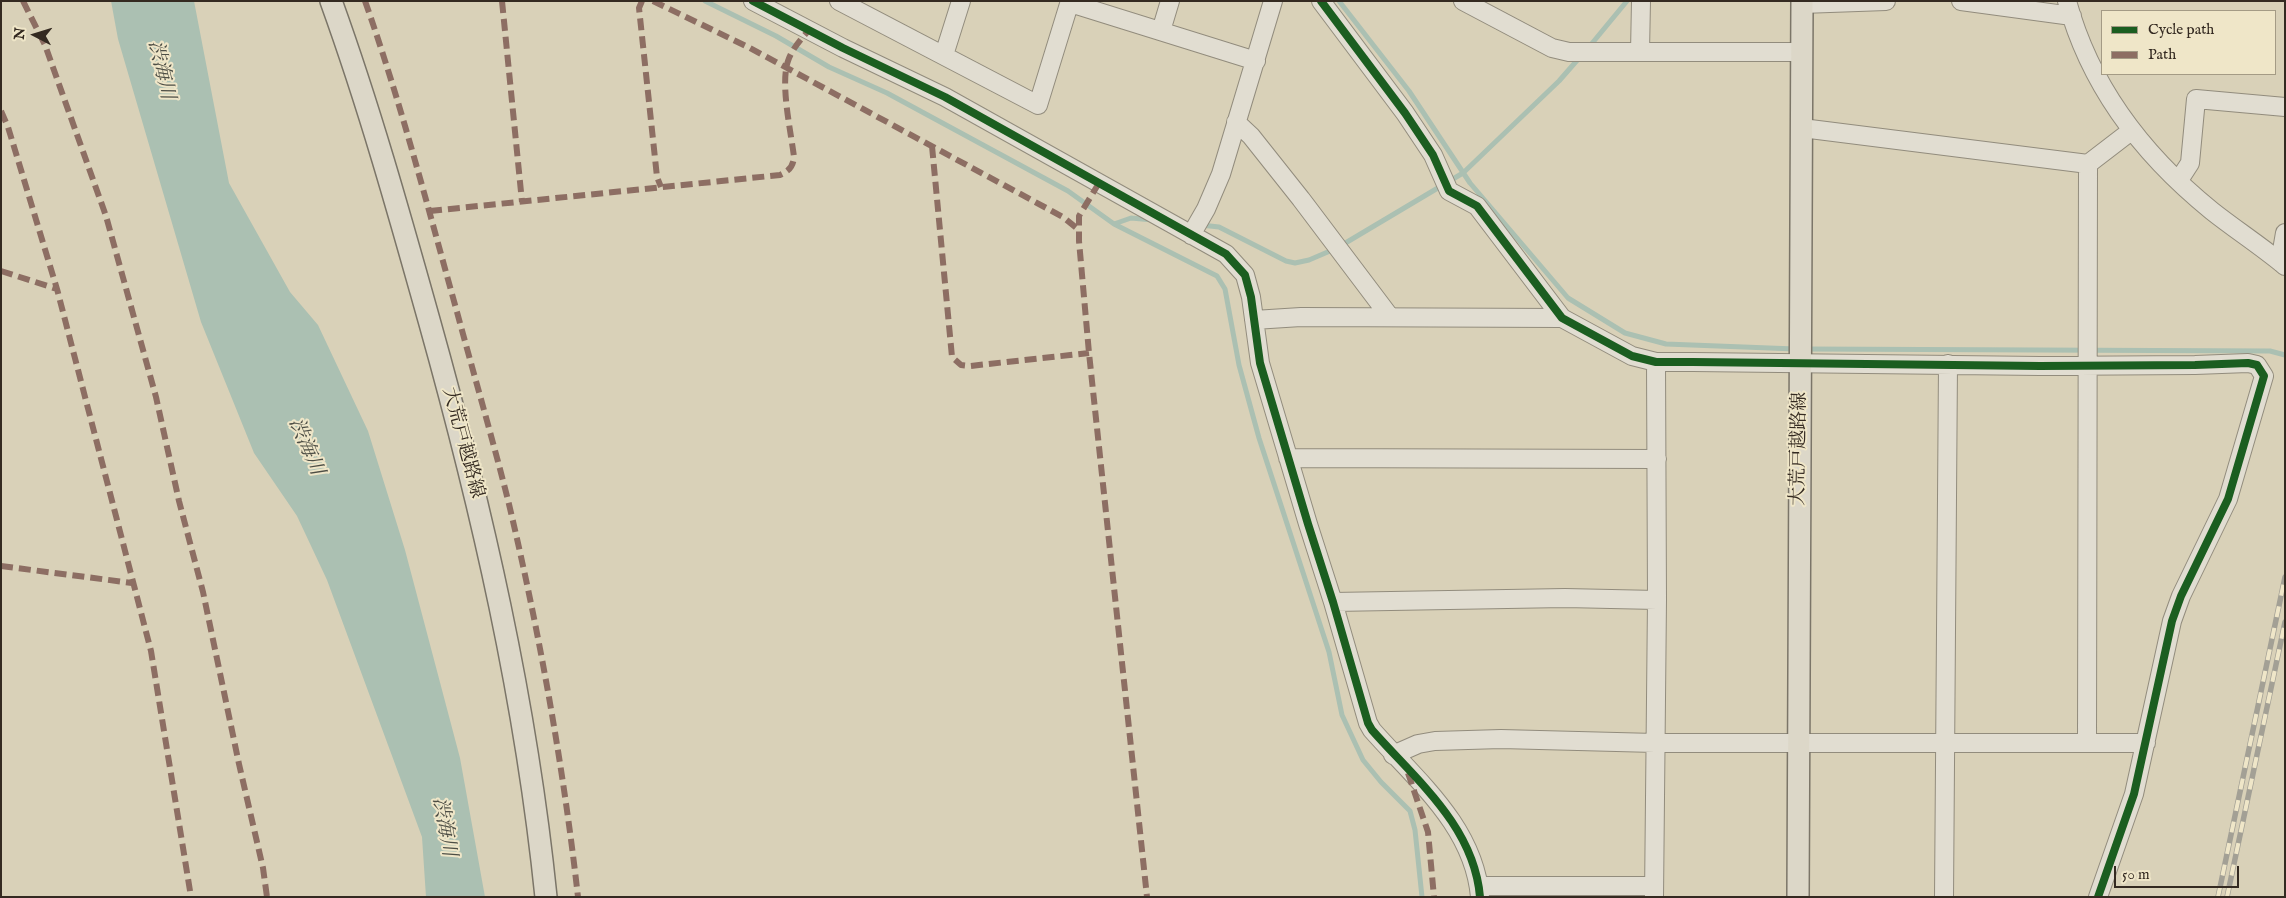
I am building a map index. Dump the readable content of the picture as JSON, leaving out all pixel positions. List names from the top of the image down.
{
  "streets": {
    "main road": ["大荒戸越路線"]
  },
  "water": ["渋海川"],
  "legend": ["Cycle path", "Path"],
  "scale_bar": "50 m",
  "north": "left"
}
